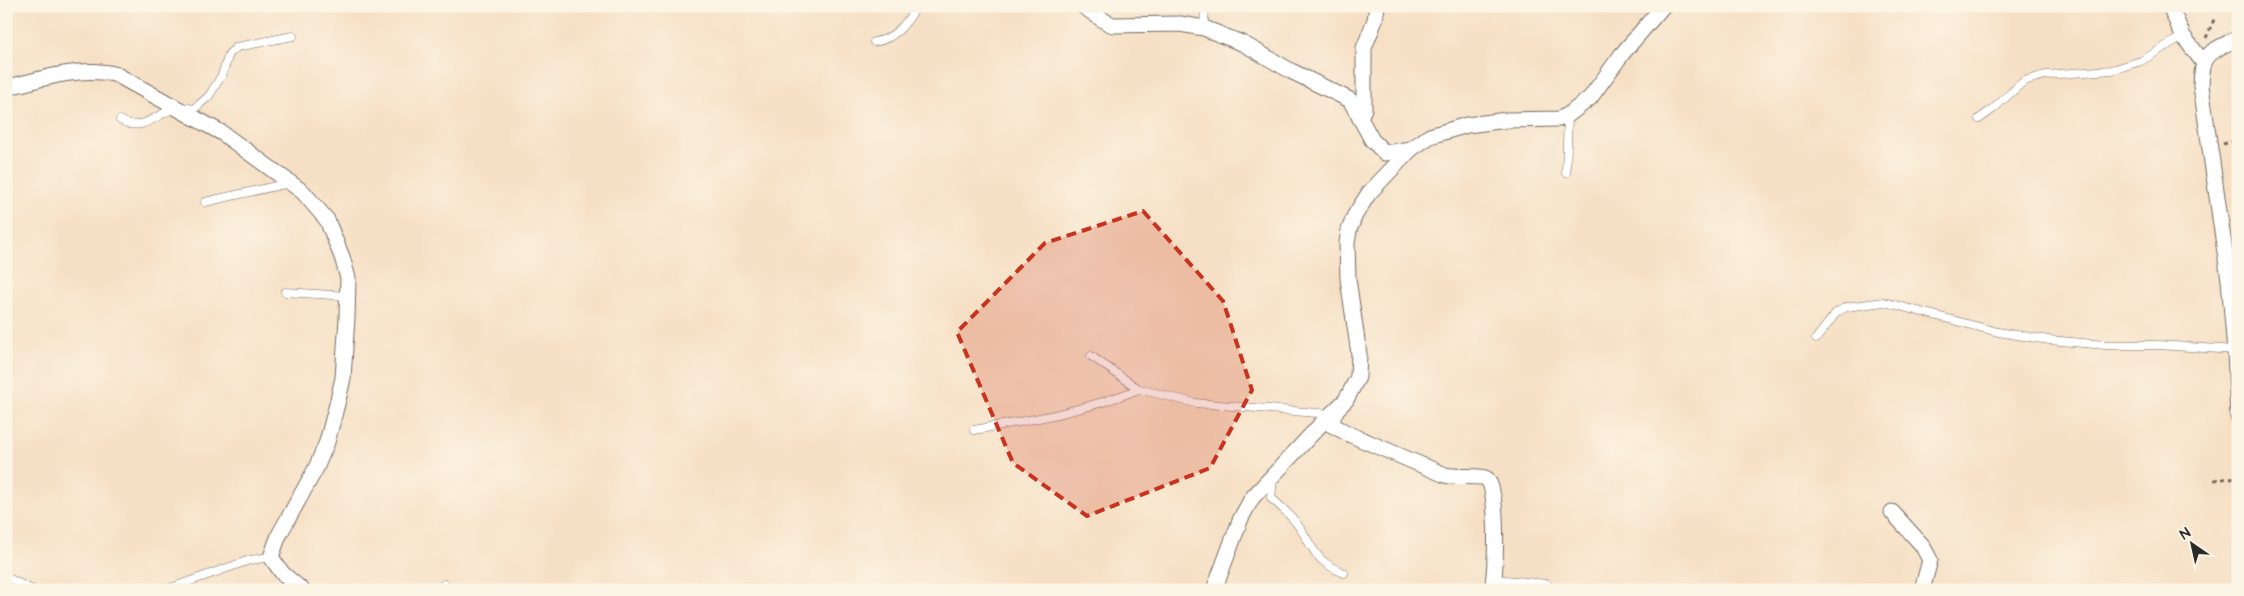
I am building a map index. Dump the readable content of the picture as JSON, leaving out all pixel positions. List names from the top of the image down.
{
  "north": "top left"
}
